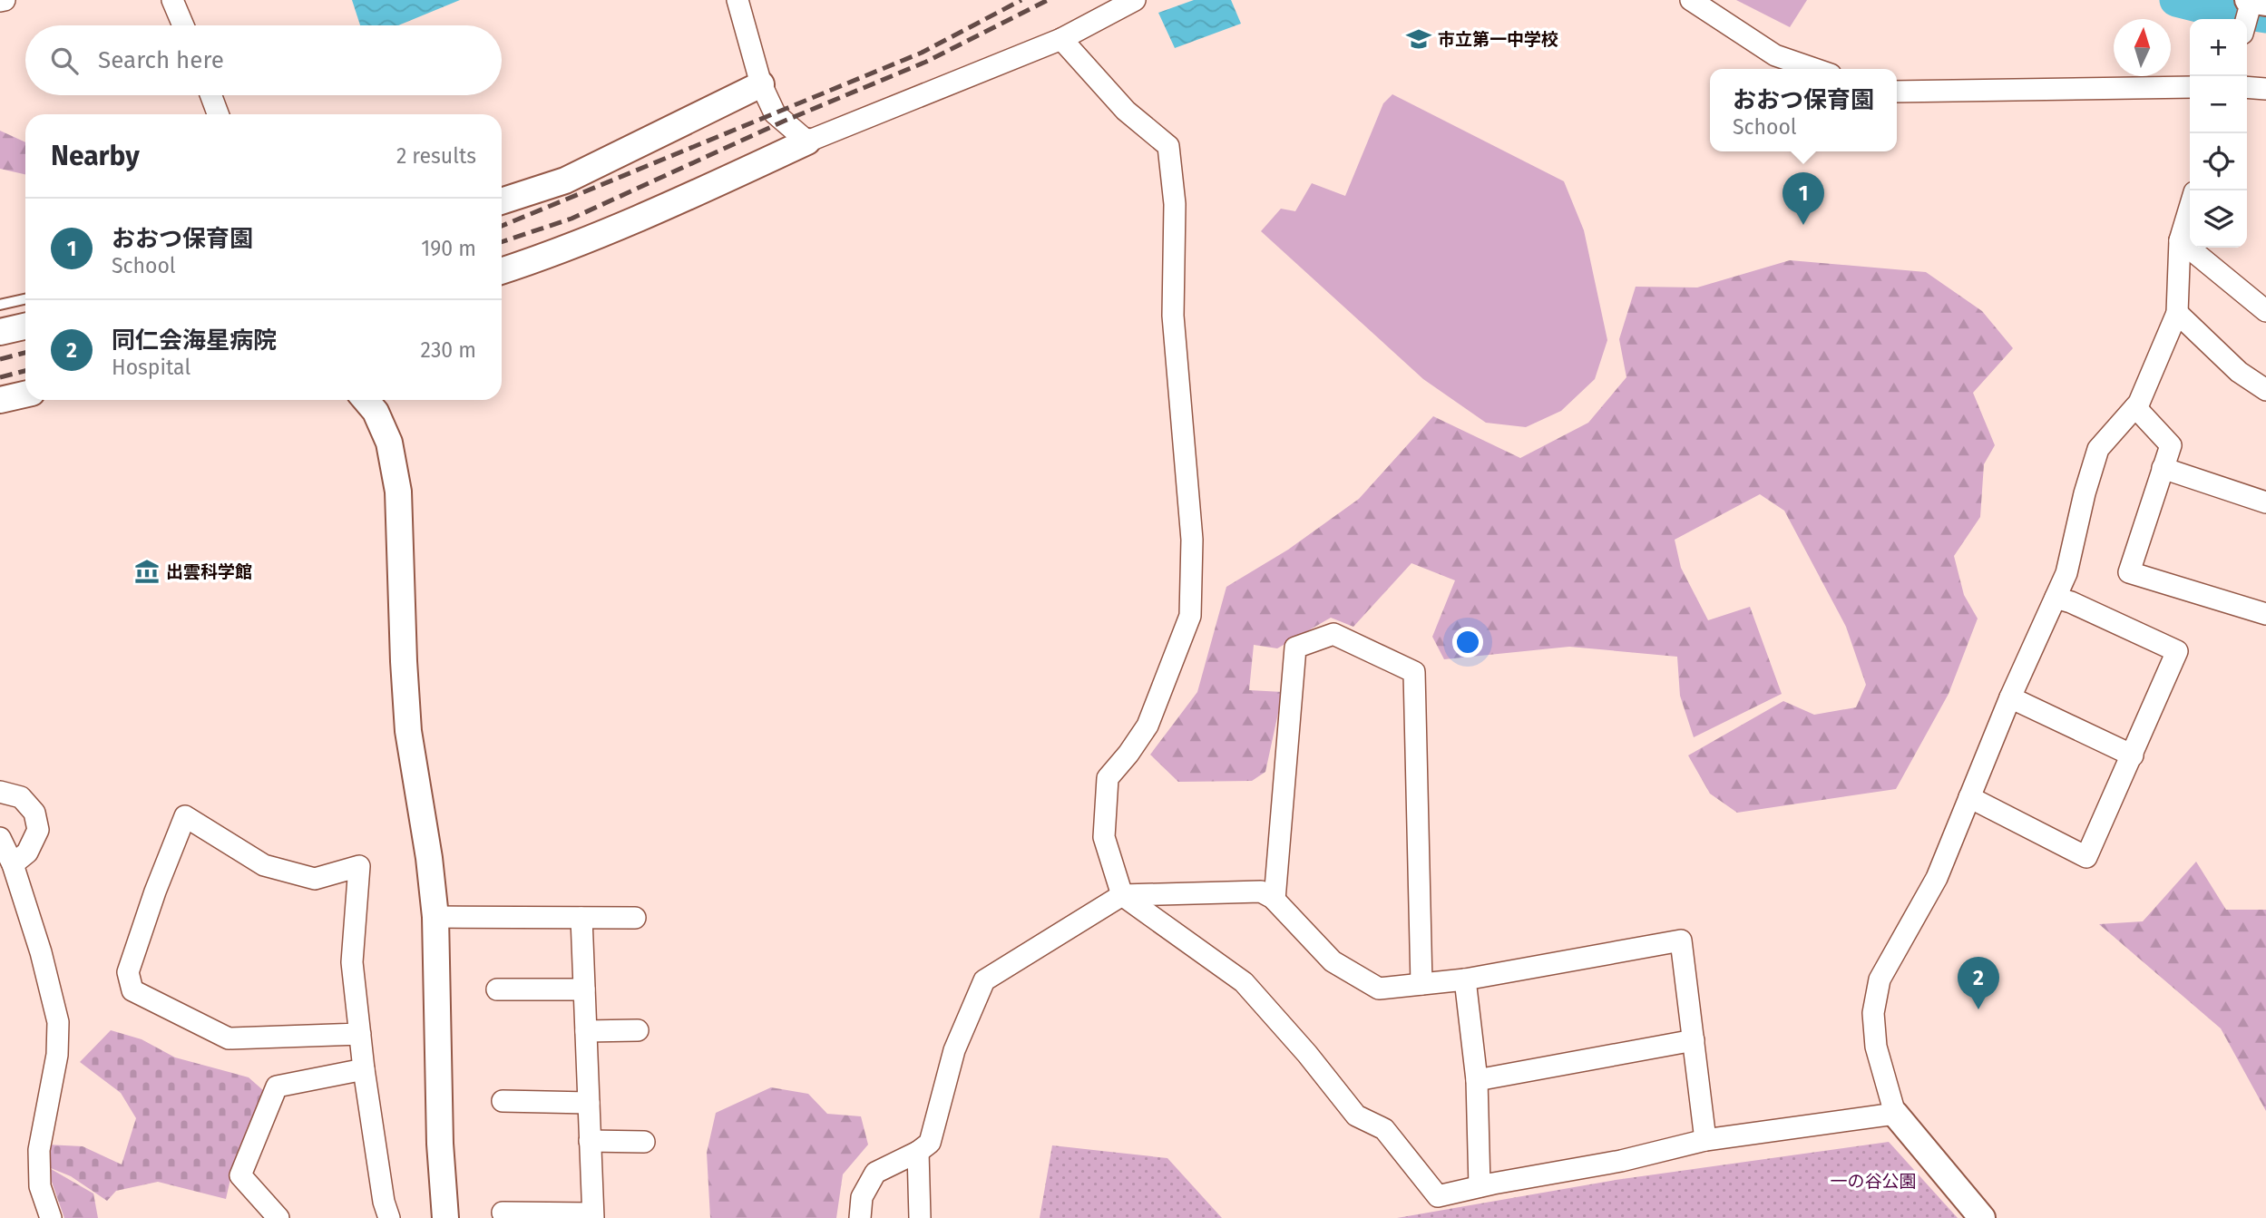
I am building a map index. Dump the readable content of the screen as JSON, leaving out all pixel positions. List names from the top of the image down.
{
  "parks": ["一の谷公園"],
  "places": {
    "school or university": ["市立第一中学校"],
    "museum": ["出雲科学館"]
  },
  "north": "top",
  "page": {
    "map_buttons": ["+", "−"],
    "search": "Search here",
    "popup": ["おおつ保育園", "School"],
    "heading": ["Nearby", "2 results"],
    "pins": ["1", "2"],
    "list": [
      {
        "mark": "1",
        "name": "おおつ保育園",
        "note": "School",
        "value": "190 m"
      },
      {
        "mark": "2",
        "name": "同仁会海星病院",
        "note": "Hospital",
        "value": "230 m"
      }
    ]
  }
}
